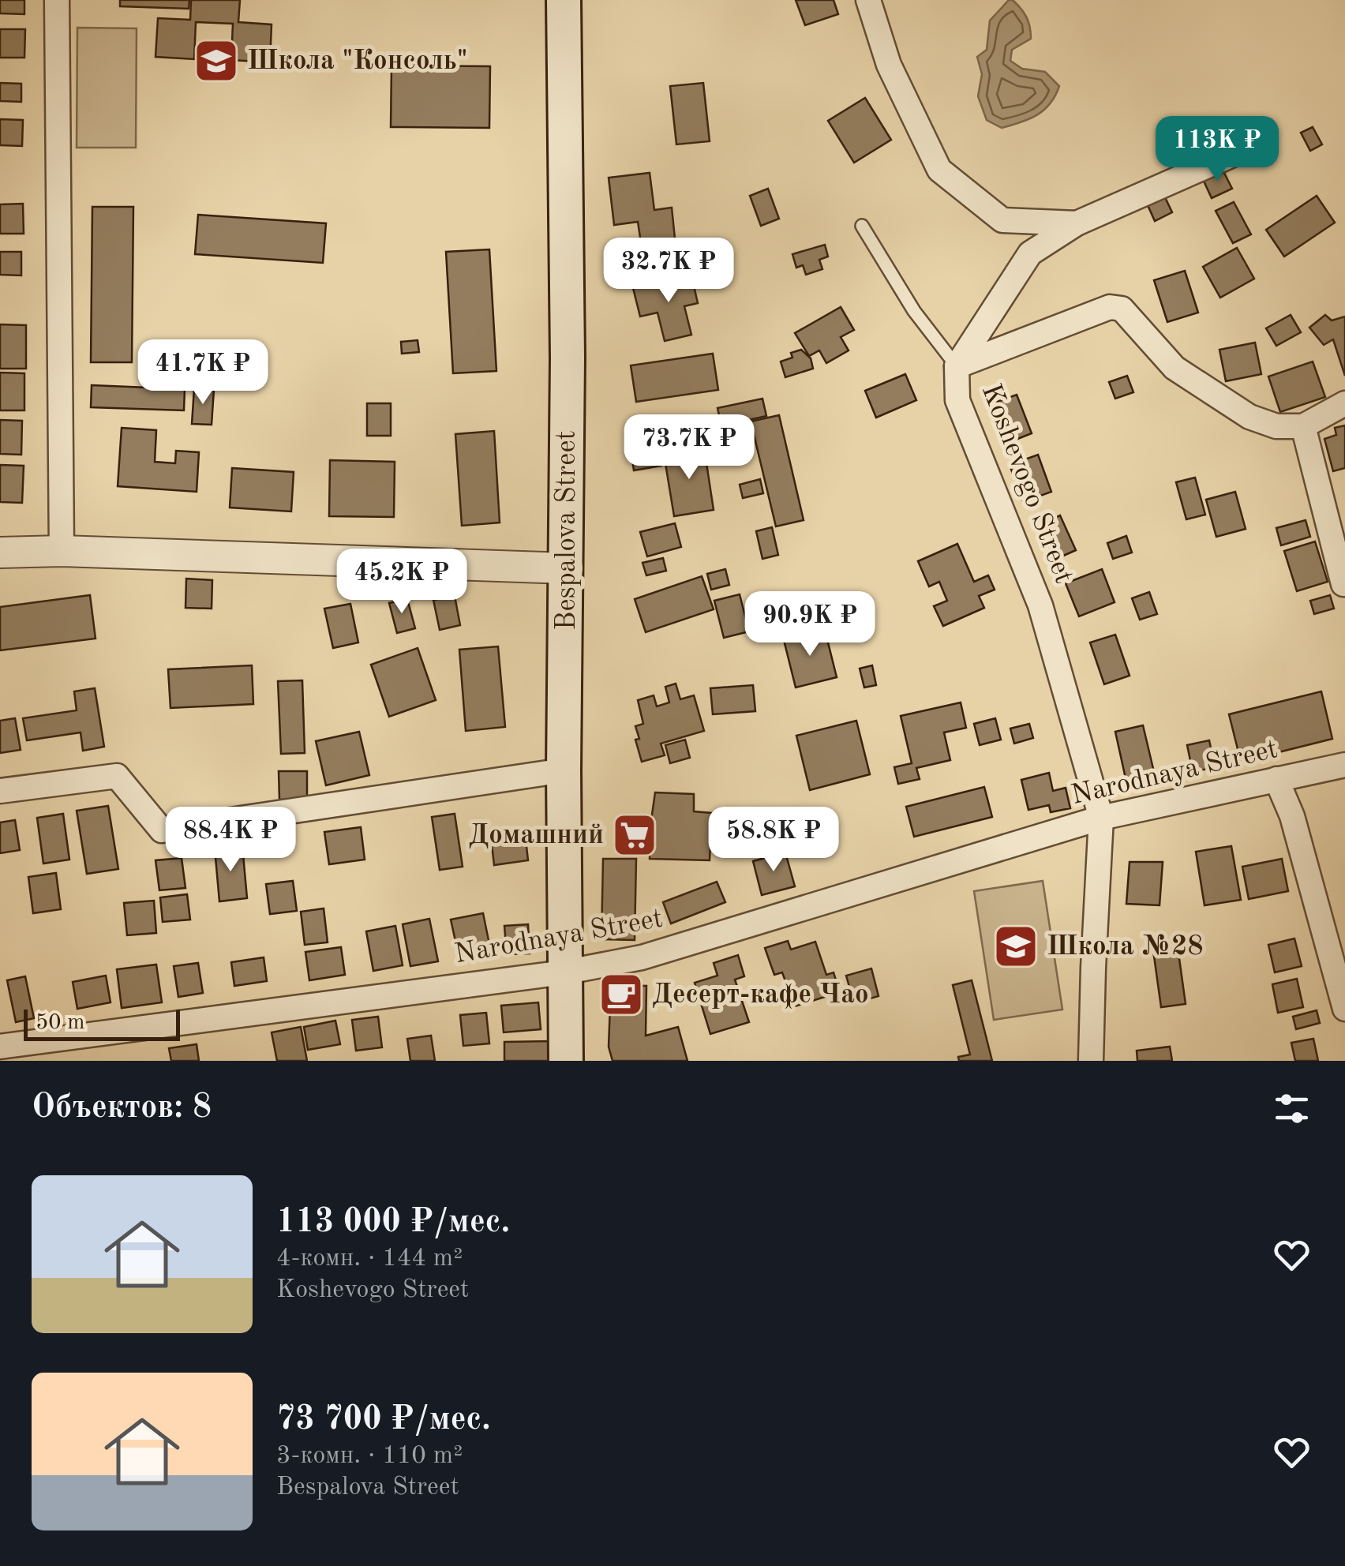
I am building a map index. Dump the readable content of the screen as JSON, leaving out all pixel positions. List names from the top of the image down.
{
  "streets": {
    "main road": ["Bespalova Street"],
    "street": ["Koshevogo Street", "Narodnaya Street"]
  },
  "crossings": [
    ["Koshevogo Street", "Narodnaya Street"],
    ["Bespalova Street", "Narodnaya Street"]
  ],
  "places": {
    "school or university": ["Школа \"Консоль\"", "Школа №28"],
    "supermarket": ["Домашний"],
    "cafe": ["Десерт-кафе Чао"]
  },
  "scale_bar": "50 m",
  "page": {
    "price": [
      "113K ₽",
      "32.7K ₽",
      "41.7K ₽",
      "73.7K ₽",
      "45.2K ₽",
      "90.9K ₽",
      "88.4K ₽",
      "58.8K ₽"
    ],
    "scale": "50 m",
    "heading": "Объектов: 8",
    "list": [
      {
        "name": "113 000 ₽/мес.",
        "note": "4-комн. · 144 m² · Koshevogo Street"
      },
      {
        "name": "73 700 ₽/мес.",
        "note": "3-комн. · 110 m² · Bespalova Street"
      }
    ]
  }
}
